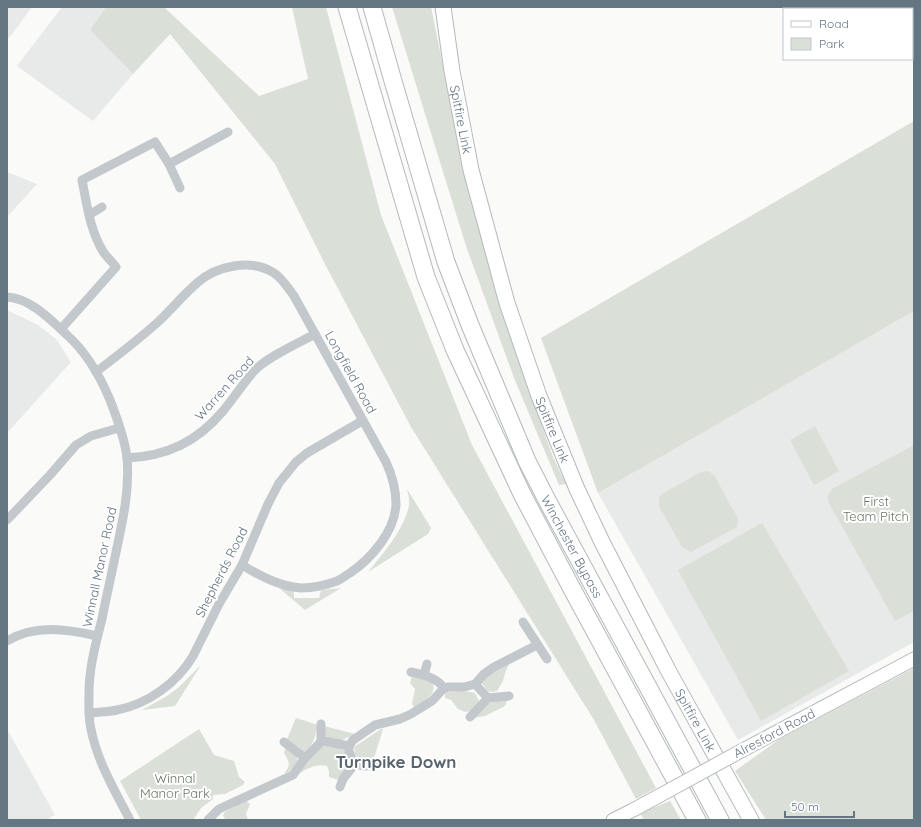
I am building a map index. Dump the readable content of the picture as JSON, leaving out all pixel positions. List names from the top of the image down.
{
  "streets": {
    "highway": ["Spitfire Link", "Winchester Bypass"],
    "main road": ["Alresford Road"],
    "street": [
      "Longfield Road",
      "Warren Road",
      "Winnall Manor Road",
      "Shepherds Road"
    ]
  },
  "crossings": [
    ["Longfield Road", "Warren Road"],
    ["Longfield Road", "Winnall Manor Road"],
    ["Longfield Road", "Shepherds Road"],
    ["Warren Road", "Winnall Manor Road"],
    ["Winnall Manor Road", "Shepherds Road"]
  ],
  "districts": ["Turnpike Down"],
  "parks": ["First Team Pitch", "Winnal Manor Park"],
  "legend": ["Road", "Park"],
  "scale_bar": "50 m"
}
